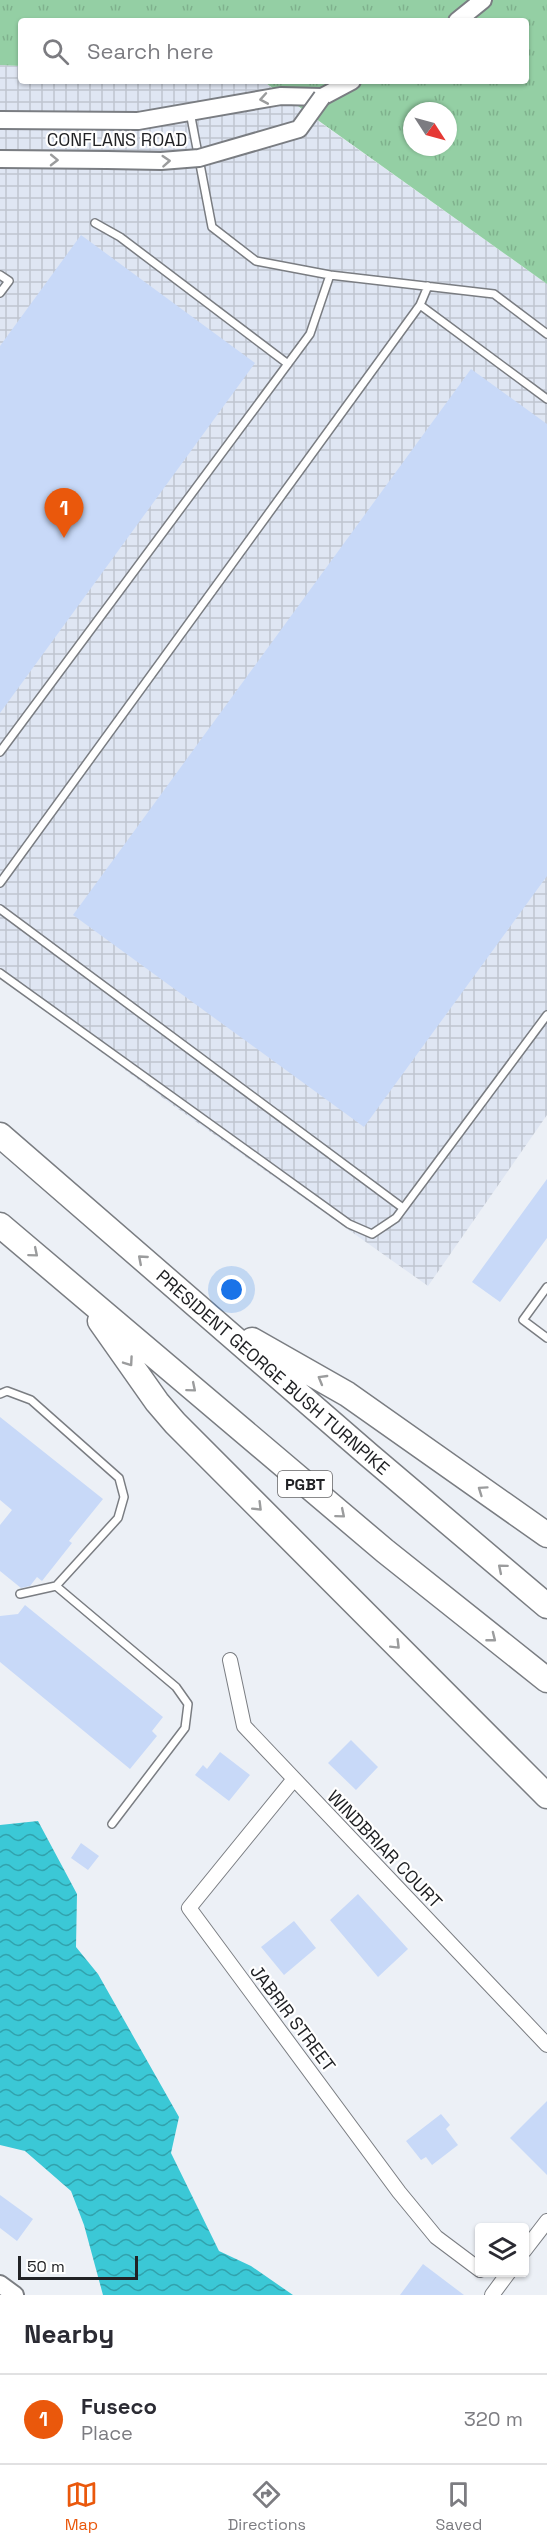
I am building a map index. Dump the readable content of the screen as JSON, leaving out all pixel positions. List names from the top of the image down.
{
  "streets": {
    "highway": ["PRESIDENT GEORGE BUSH TURNPIKE", "PGBT"],
    "street": ["CONFLANS ROAD", "WINDBRIAR COURT", "JABRIR STREET"]
  },
  "crossings": [
    ["WINDBRIAR COURT", "JABRIR STREET"]
  ],
  "scale_bar": "50 m",
  "north": "bottom right",
  "page": {
    "search": "Search here",
    "pins": "1",
    "scale": "50 m",
    "heading": "Nearby",
    "list": [
      {
        "mark": "1",
        "name": "Fuseco",
        "note": "Place",
        "value": "320 m"
      }
    ],
    "nav": ["Map", "Directions", "Saved"]
  }
}
